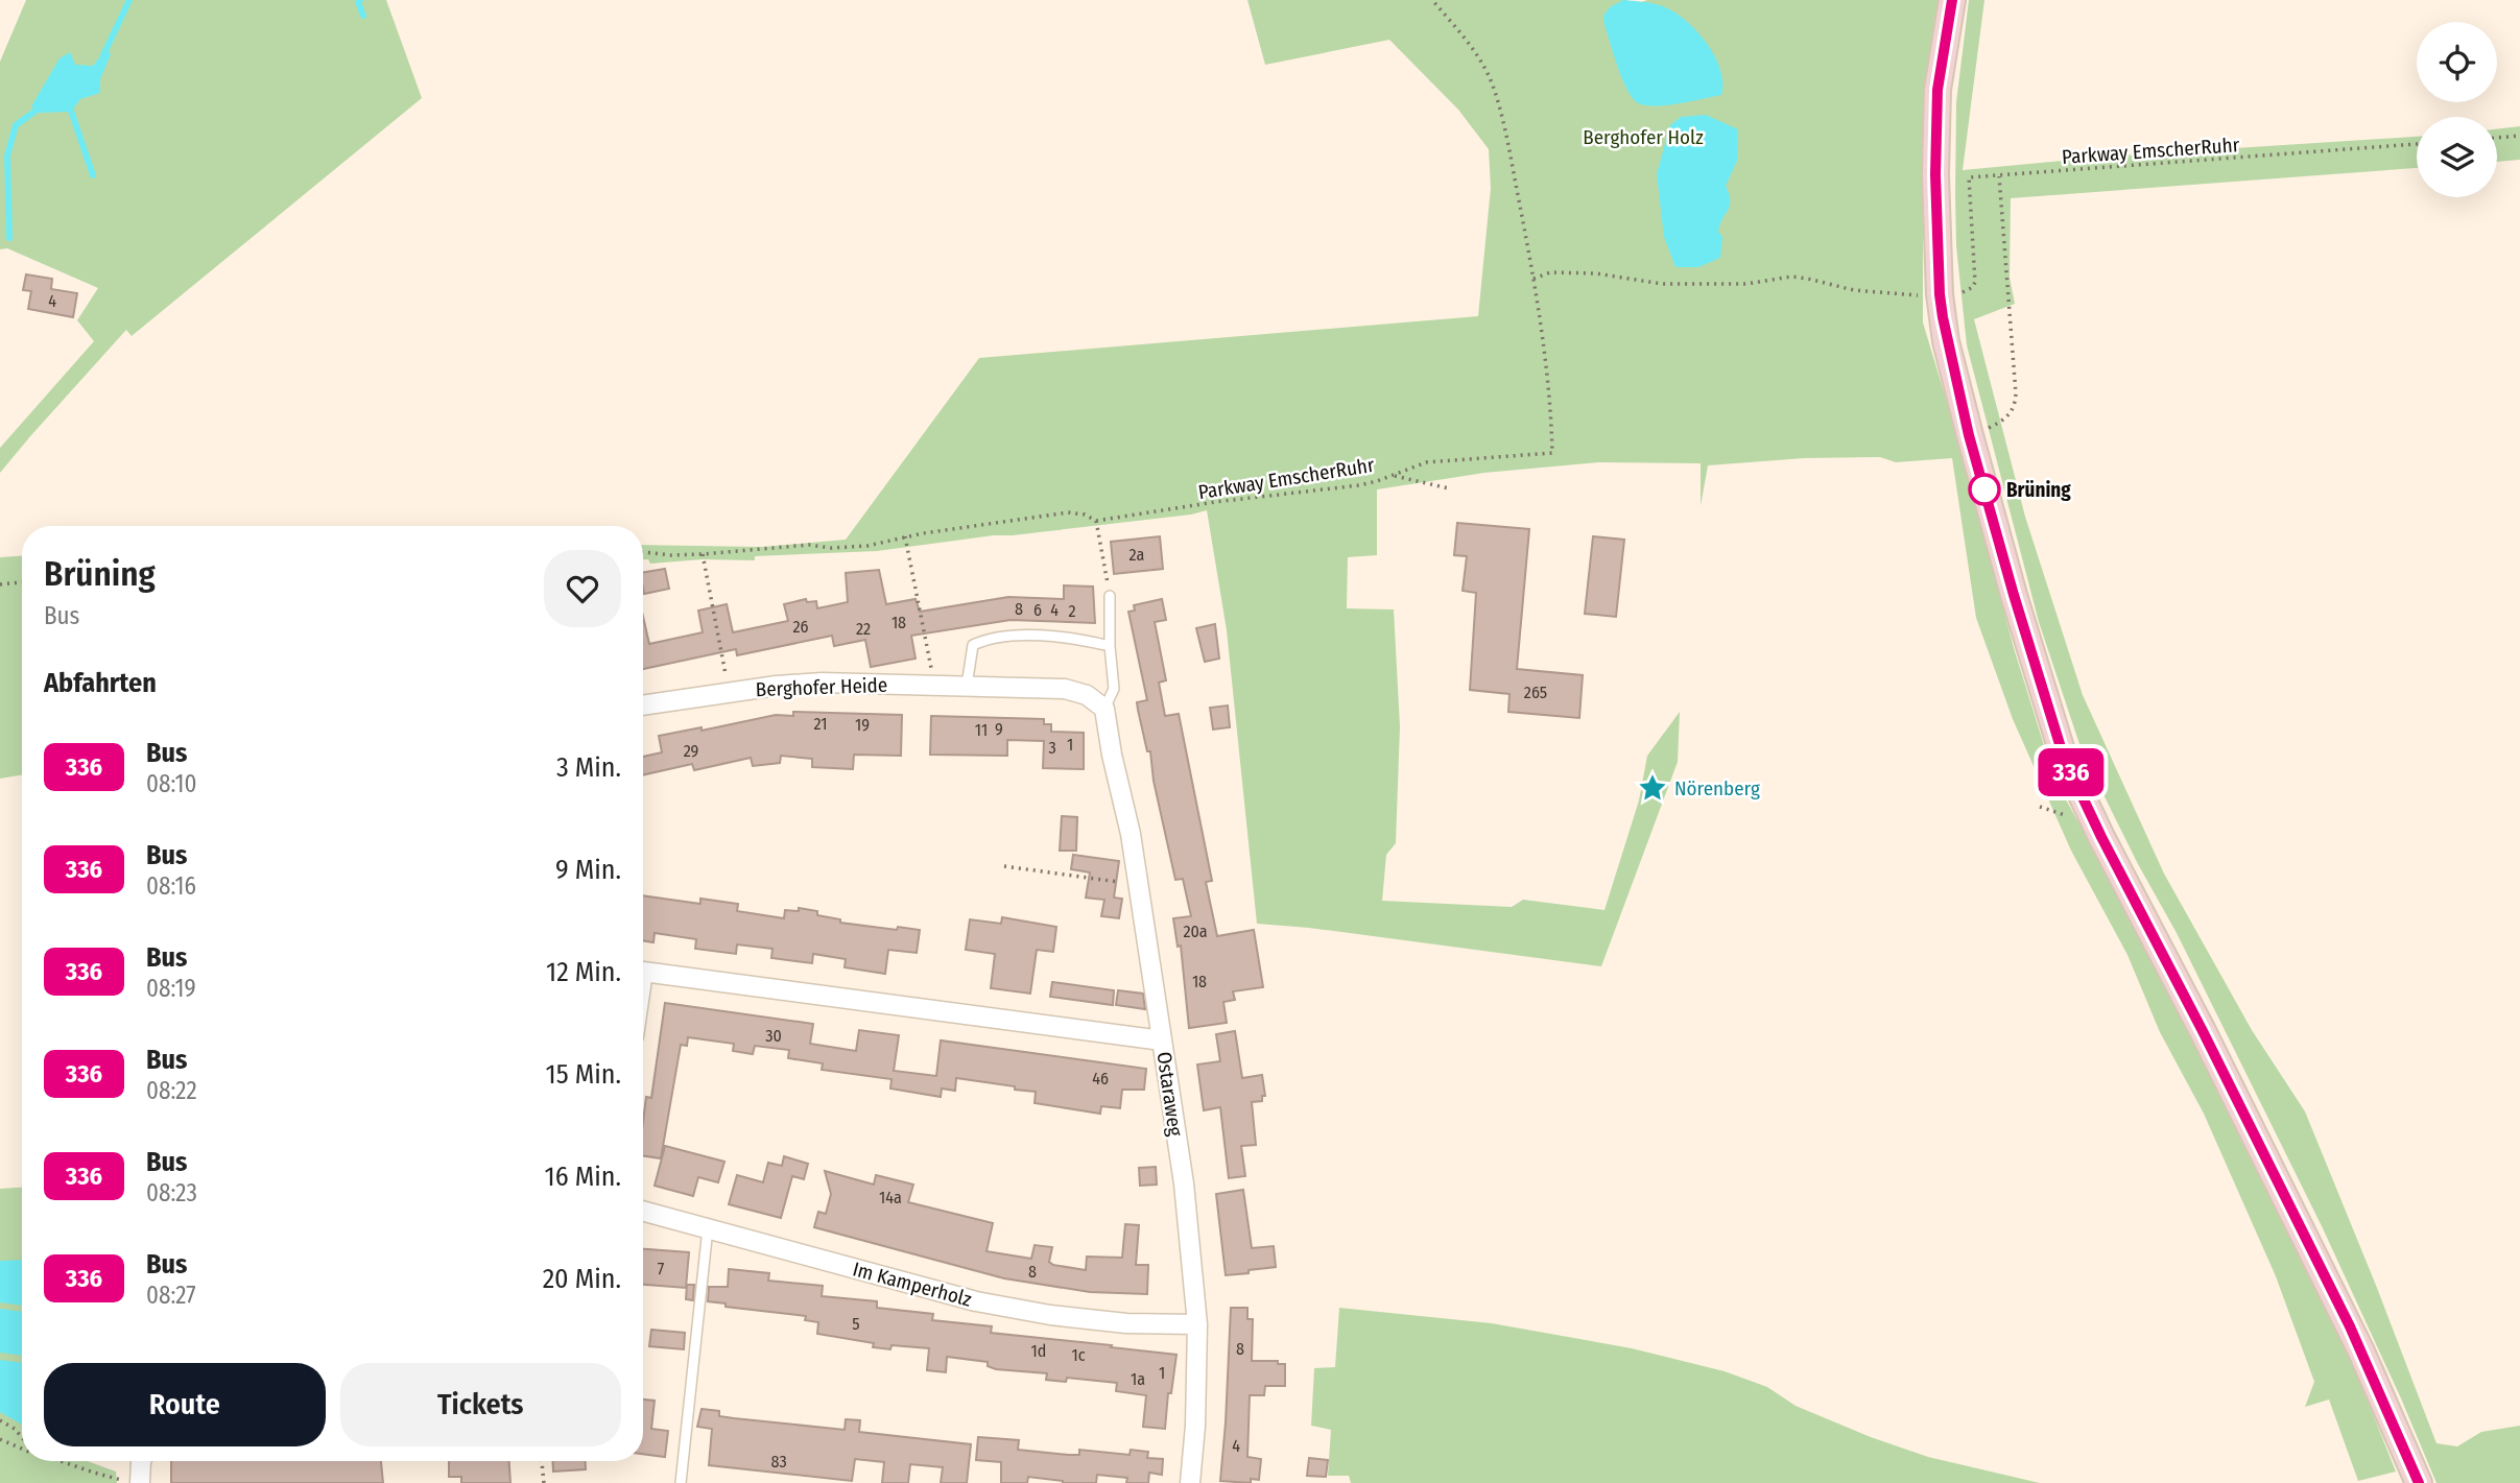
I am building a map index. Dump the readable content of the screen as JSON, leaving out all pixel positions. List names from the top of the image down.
{
  "streets": {
    "street": ["Berghofer Heide", "Ostaraweg", "Im Kamperholz"],
    "path": ["Parkway EmscherRuhr"]
  },
  "crossings": [
    ["Berghofer Heide", "Ostaraweg"],
    ["Ostaraweg", "Im Kamperholz"]
  ],
  "parks": ["Berghofer Holz"],
  "places": {
    "other": ["Brüning"],
    "place": ["Nörenberg"]
  },
  "lines": ["bus line 336"],
  "house_numbers": [
    "4",
    "2a",
    "8",
    "6",
    "4",
    "2",
    "18",
    "26",
    "22",
    "265",
    "21",
    "19",
    "9",
    "11",
    "1",
    "3",
    "29",
    "20a",
    "18",
    "30",
    "46",
    "14a",
    "7",
    "8",
    "5",
    "8",
    "1d",
    "1c",
    "1",
    "1a",
    "4",
    "83"
  ],
  "page": {
    "on_map": "336",
    "heading": [
      ["Brüning", "Bus"],
      "Abfahrten"
    ],
    "list": [
      {
        "mark": "336",
        "name": "Bus",
        "note": "08:10",
        "value": "3 Min."
      },
      {
        "mark": "336",
        "name": "Bus",
        "note": "08:16",
        "value": "9 Min."
      },
      {
        "mark": "336",
        "name": "Bus",
        "note": "08:19",
        "value": "12 Min."
      },
      {
        "mark": "336",
        "name": "Bus",
        "note": "08:22",
        "value": "15 Min."
      },
      {
        "mark": "336",
        "name": "Bus",
        "note": "08:23",
        "value": "16 Min."
      },
      {
        "mark": "336",
        "name": "Bus",
        "note": "08:27",
        "value": "20 Min."
      }
    ],
    "buttons": ["Route", "Tickets"]
  }
}
